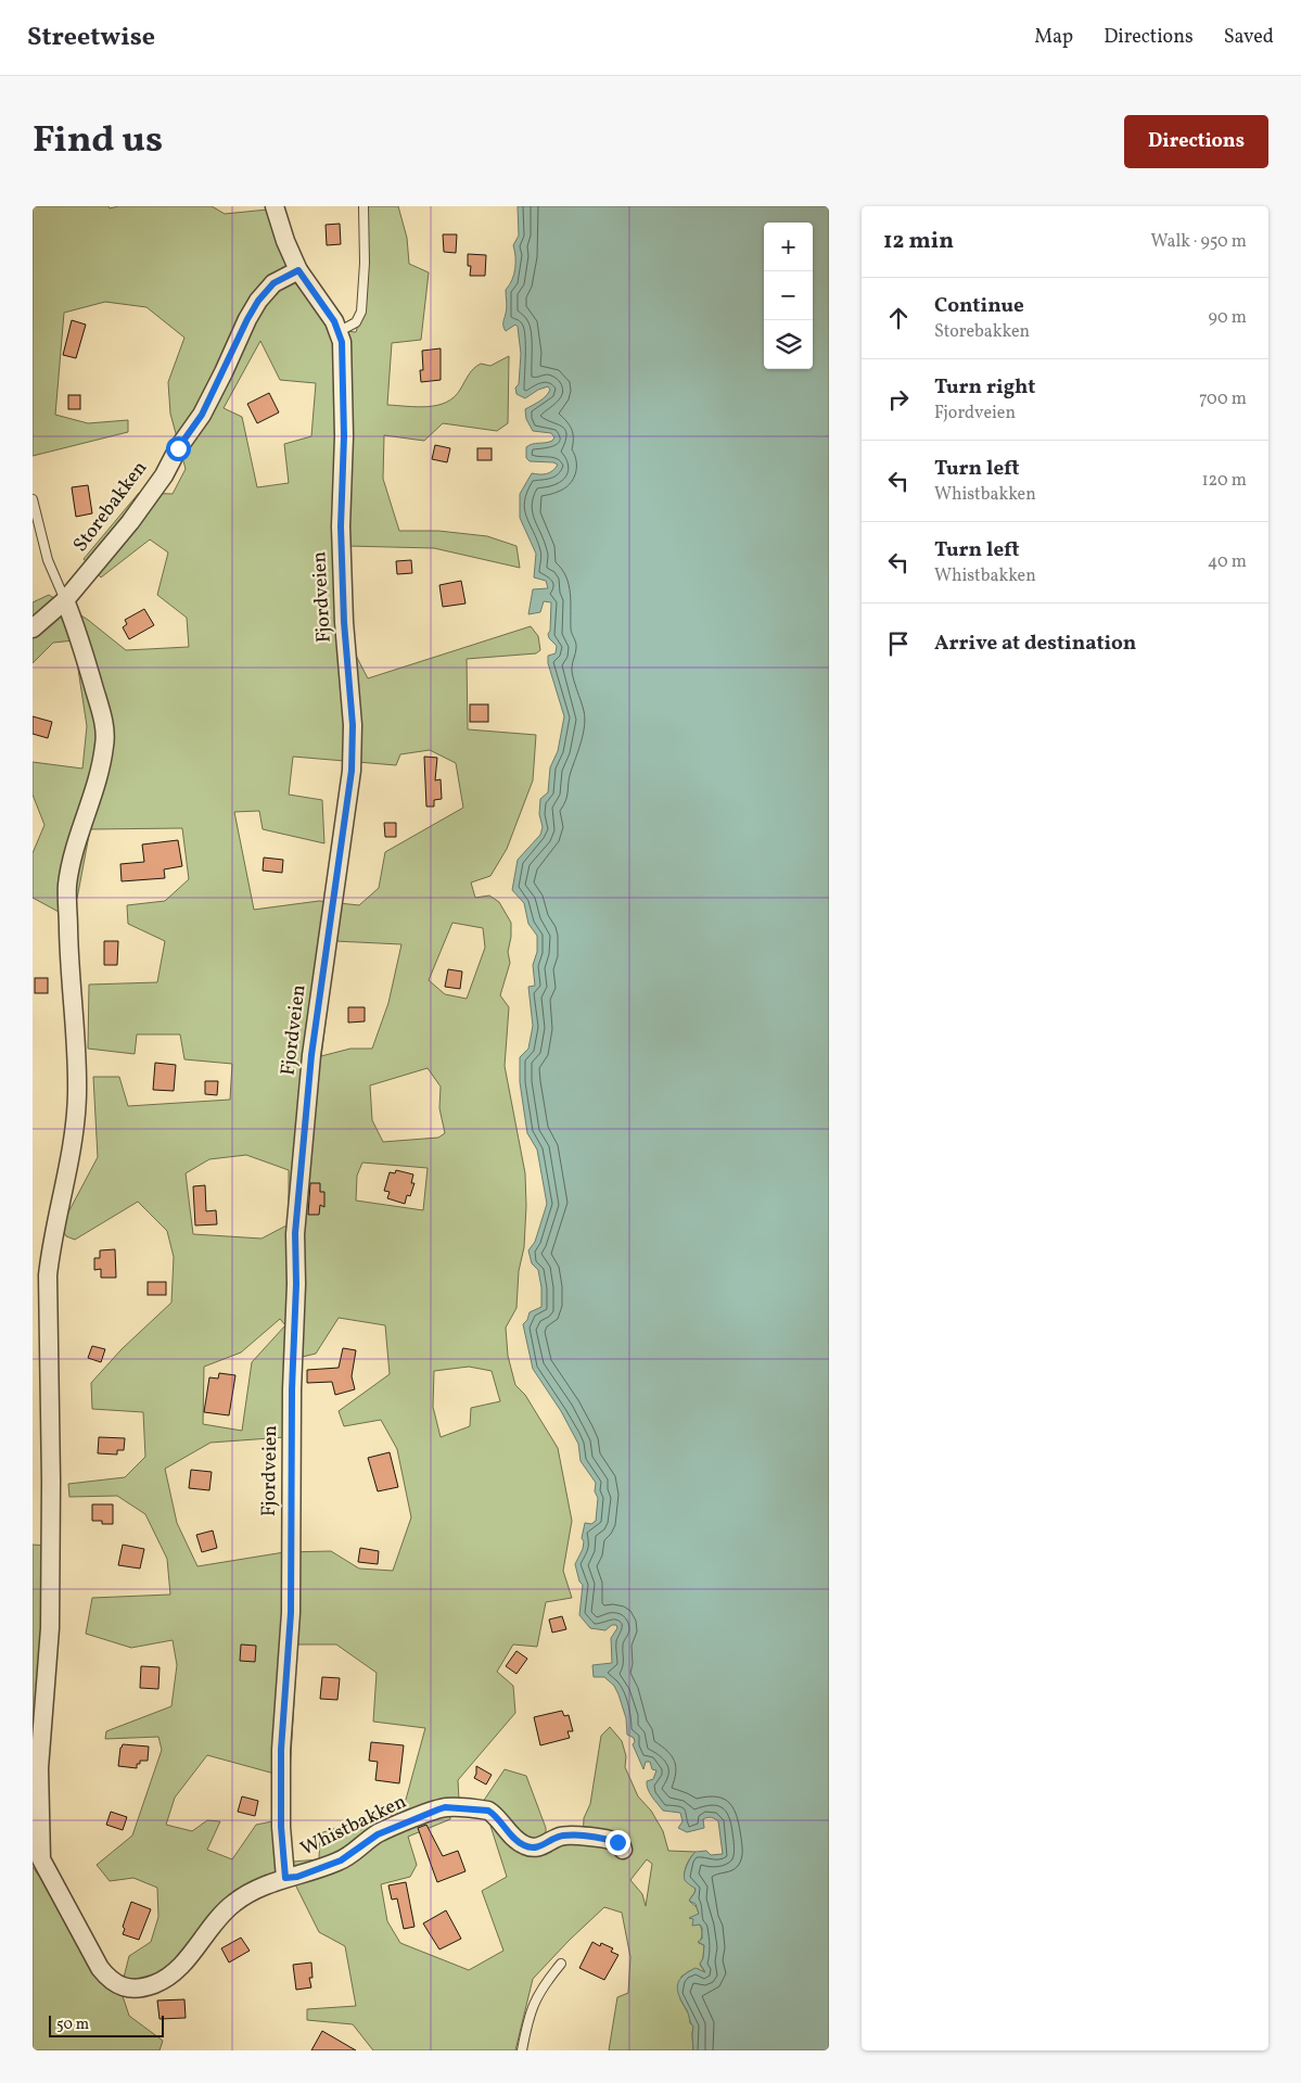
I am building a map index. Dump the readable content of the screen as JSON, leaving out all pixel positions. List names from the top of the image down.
{
  "streets": {
    "street": ["Storebakken", "Fjordveien", "Whistbakken"]
  },
  "crossings": [
    ["Storebakken", "Fjordveien"],
    ["Fjordveien", "Whistbakken"]
  ],
  "scale_bar": "50 m",
  "page": {
    "header": "Streetwise",
    "nav": ["Map", "Directions", "Saved"],
    "title": "Find us",
    "buttons": "Directions",
    "heading": ["12 min", "Walk · 950 m"],
    "map_buttons": ["+", "−"],
    "list": [
      ["Continue", "Storebakken", "90 m"],
      ["Turn right", "Fjordveien", "700 m"],
      ["Turn left", "Whistbakken", "120 m"],
      ["Turn left", "Whistbakken", "40 m"],
      "Arrive at destination"
    ],
    "scale": "50 m"
  }
}
